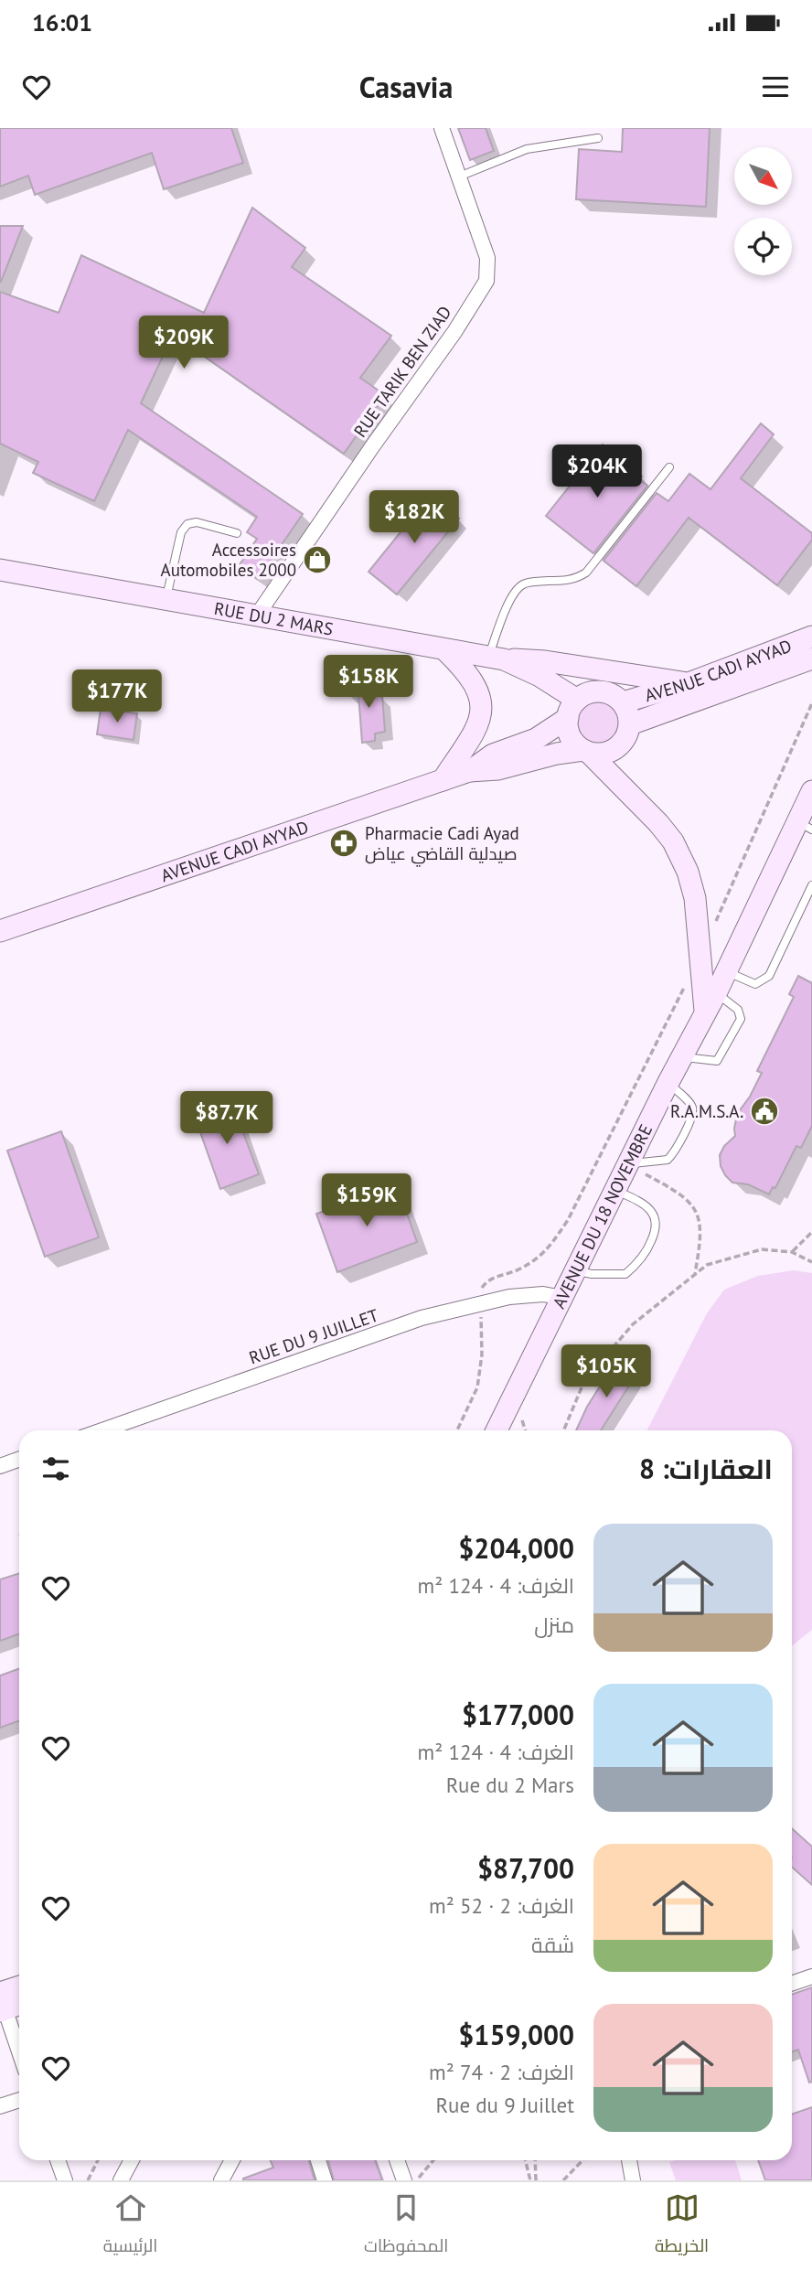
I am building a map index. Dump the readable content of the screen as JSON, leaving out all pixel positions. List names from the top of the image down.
{
  "streets": {
    "main road": ["RUE DU 2 MARS", "AVENUE CADI AYYAD", "AVENUE DU 18 NOVEMBRE"],
    "street": ["RUE TARIK BEN ZIAD", "RUE DU 9 JUILLET"]
  },
  "crossings": [
    ["RUE TARIK BEN ZIAD", "RUE DU 2 MARS"],
    ["RUE DU 2 MARS", "AVENUE CADI AYYAD"],
    ["AVENUE DU 18 NOVEMBRE", "RUE DU 9 JUILLET"]
  ],
  "places": {
    "shop": ["Accessoires Automobiles 2000"],
    "pharmacy": ["Pharmacie Cadi Ayad صيدلية القاضي عياض"],
    "public building": ["R.A.M.S.A."]
  },
  "north": "bottom right",
  "page": {
    "status": "16:01",
    "header": "Casavia",
    "price": [
      "$209K",
      "$204K",
      "$182K",
      "$158K",
      "$177K",
      "$87.7K",
      "$159K",
      "$105K"
    ],
    "heading": "العقارات: 8",
    "list": [
      {
        "name": "$204,000",
        "note": "الغرف: 4 · 124 m² · منزل"
      },
      {
        "name": "$177,000",
        "note": "الغرف: 4 · 124 m² · Rue du 2 Mars"
      },
      {
        "name": "$87,700",
        "note": "الغرف: 2 · 52 m² · شقة"
      },
      {
        "name": "$159,000",
        "note": "الغرف: 2 · 74 m² · Rue du 9 Juillet"
      }
    ],
    "tabs": ["الخريطة", "المحفوظات", "الرئيسية"]
  }
}
